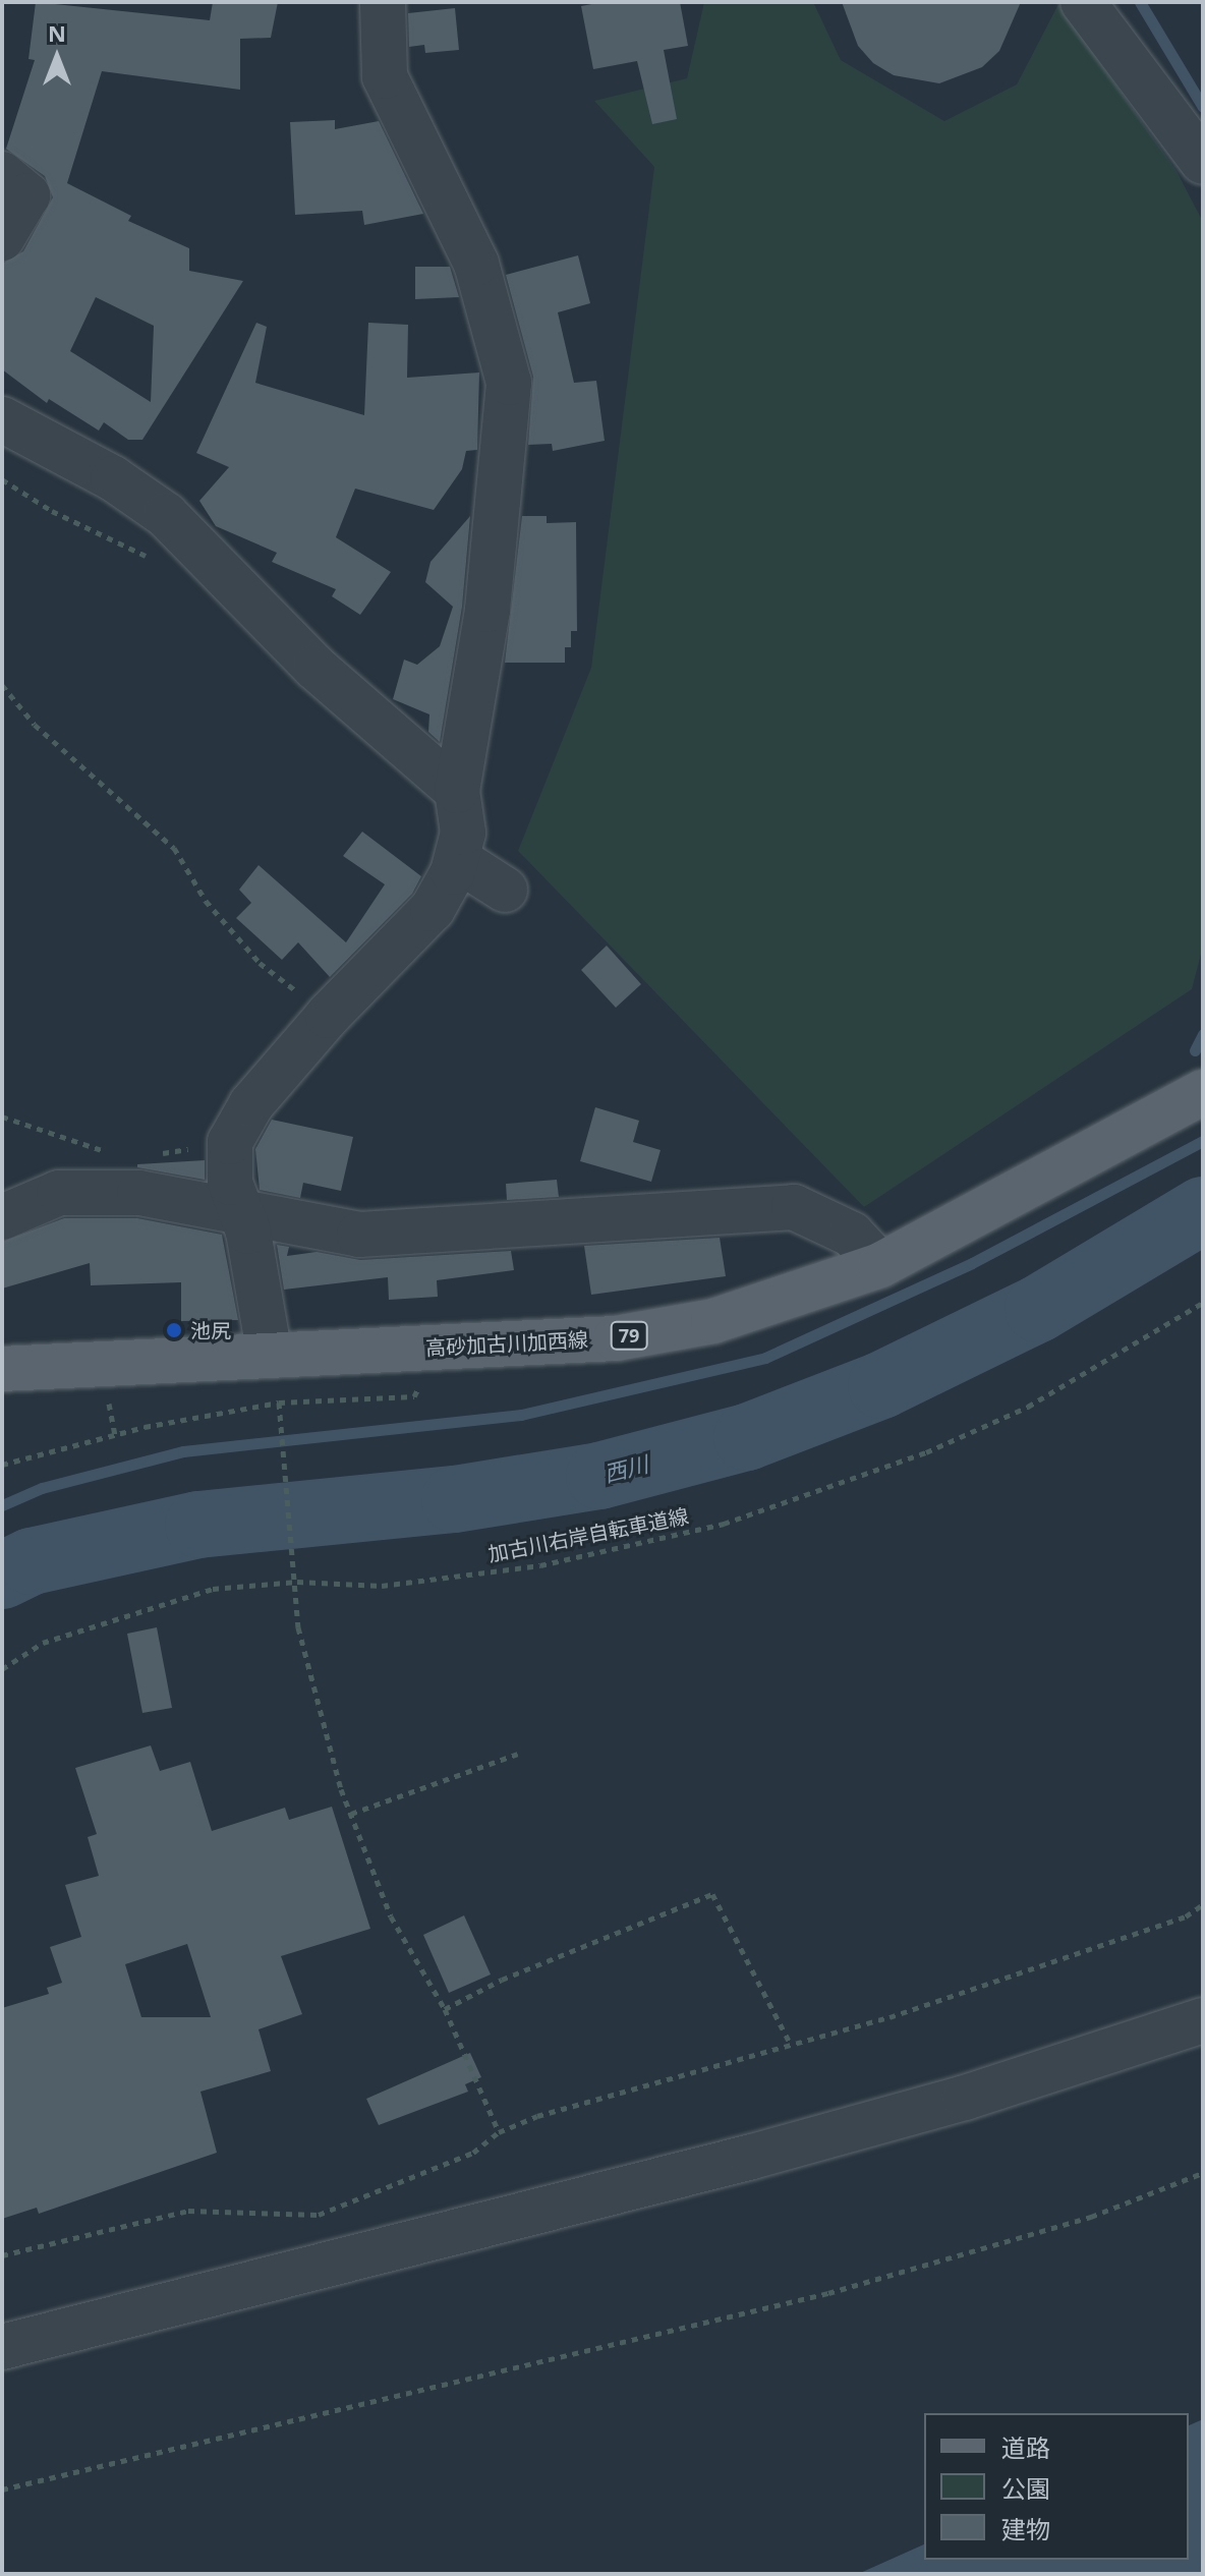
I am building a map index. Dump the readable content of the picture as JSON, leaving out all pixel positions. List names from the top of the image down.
{
  "streets": {
    "main road": ["79", "高砂加古川加西線"],
    "path": ["加古川右岸自転車道線"]
  },
  "water": ["西川"],
  "places": ["池尻"],
  "legend": ["道路", "公園", "建物"],
  "north": "top"
}
